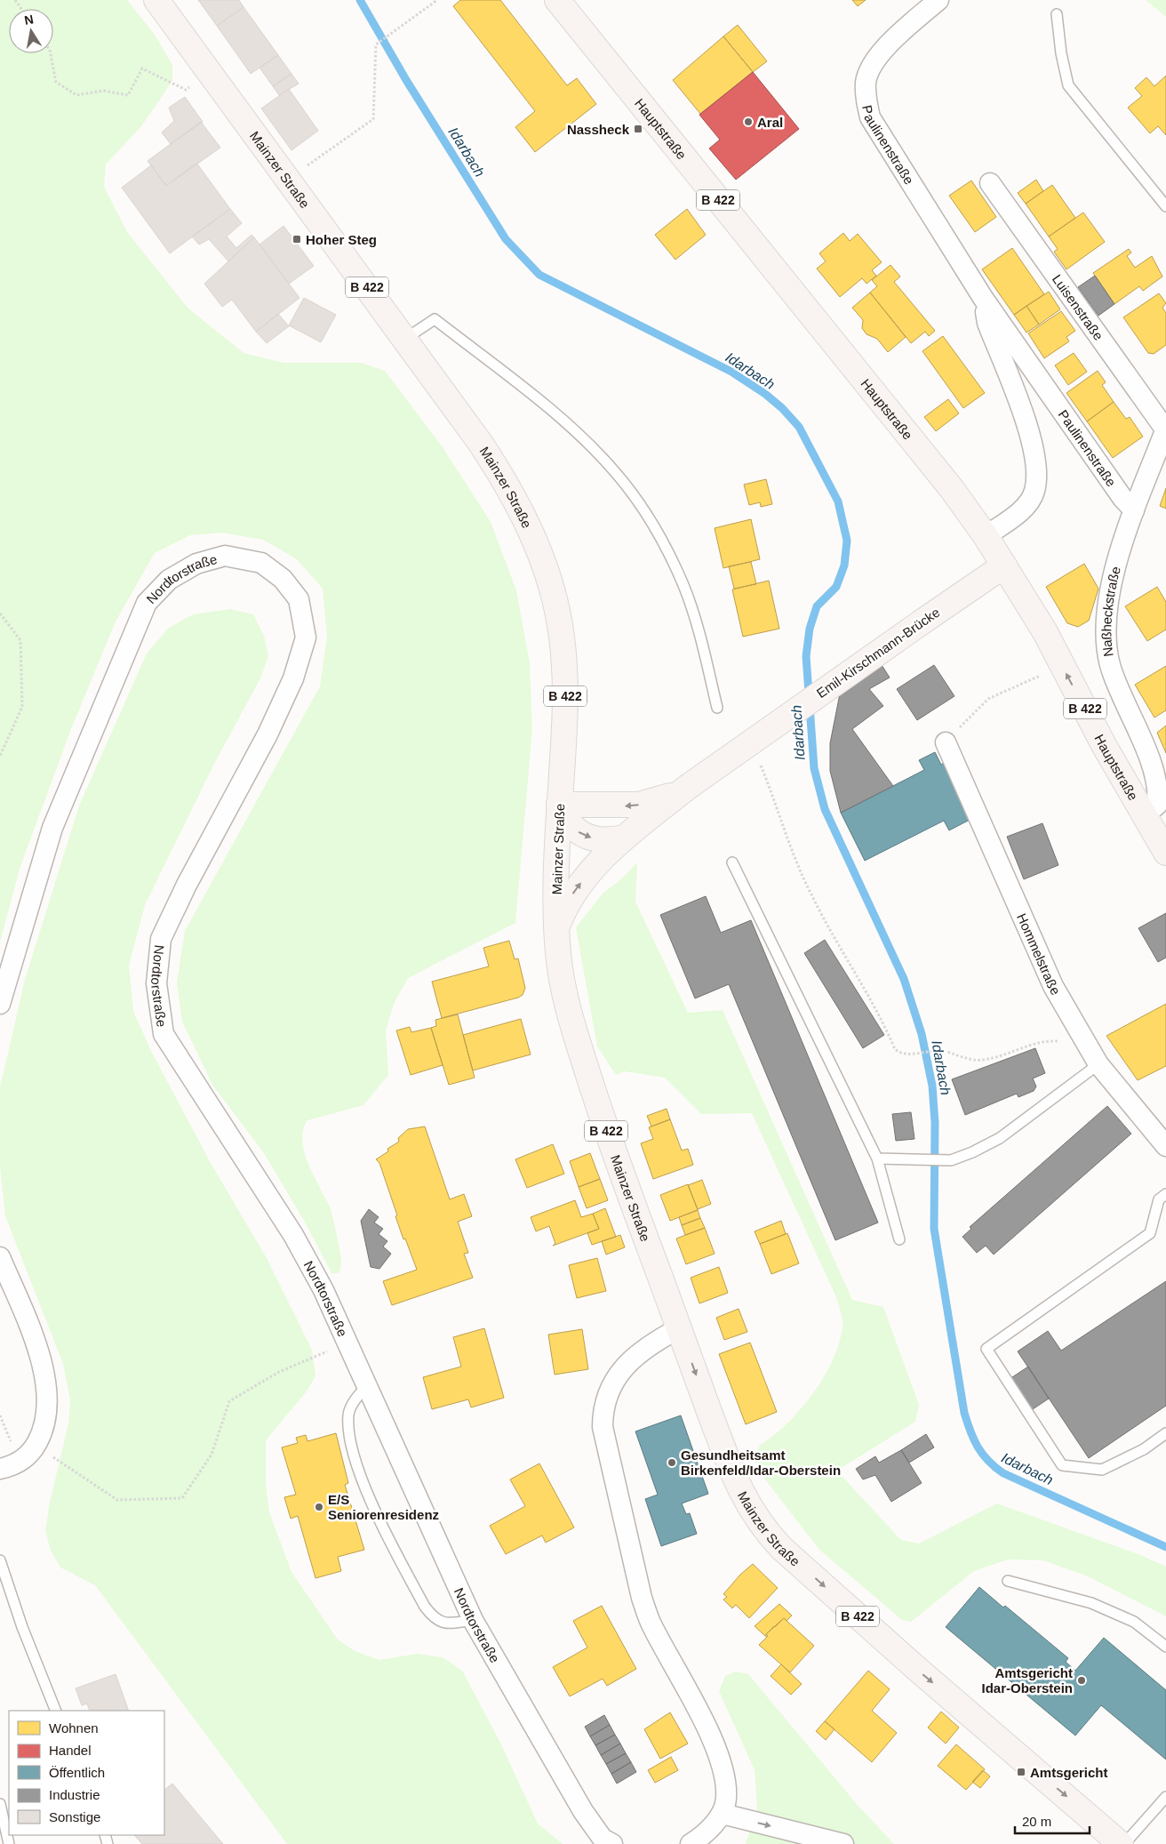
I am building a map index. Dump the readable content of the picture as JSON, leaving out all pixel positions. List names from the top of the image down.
{
  "streets": {
    "main road": [
      "Hauptstraße",
      "Mainzer Straße",
      "B 422",
      "Emil-Kirschmann-Brücke"
    ],
    "street": [
      "Paulinenstraße",
      "Luisenstraße",
      "Nordtorstraße",
      "Naßheckstraße",
      "Hommelstraße"
    ]
  },
  "crossings": [
    ["Hauptstraße", "Paulinenstraße"],
    ["Hauptstraße", "Naßheckstraße"],
    ["Hauptstraße", "Emil-Kirschmann-Brücke"],
    ["Paulinenstraße", "Naßheckstraße"],
    ["Mainzer Straße", "Emil-Kirschmann-Brücke"],
    ["Luisenstraße", "Naßheckstraße"]
  ],
  "water": ["Idarbach"],
  "places": {
    "other": [
      "Aral",
      "Gesundheitsamt Birkenfeld/Idar-Oberstein",
      "E/S Seniorenresidenz",
      "Amtsgericht Idar-Oberstein"
    ],
    "transit": ["Nassheck", "Hoher Steg", "Amtsgericht"]
  },
  "legend": [
    "Wohnen",
    "Handel",
    "Öffentlich",
    "Industrie",
    "Sonstige"
  ],
  "scale_bar": "20 m",
  "north": "top"
}
